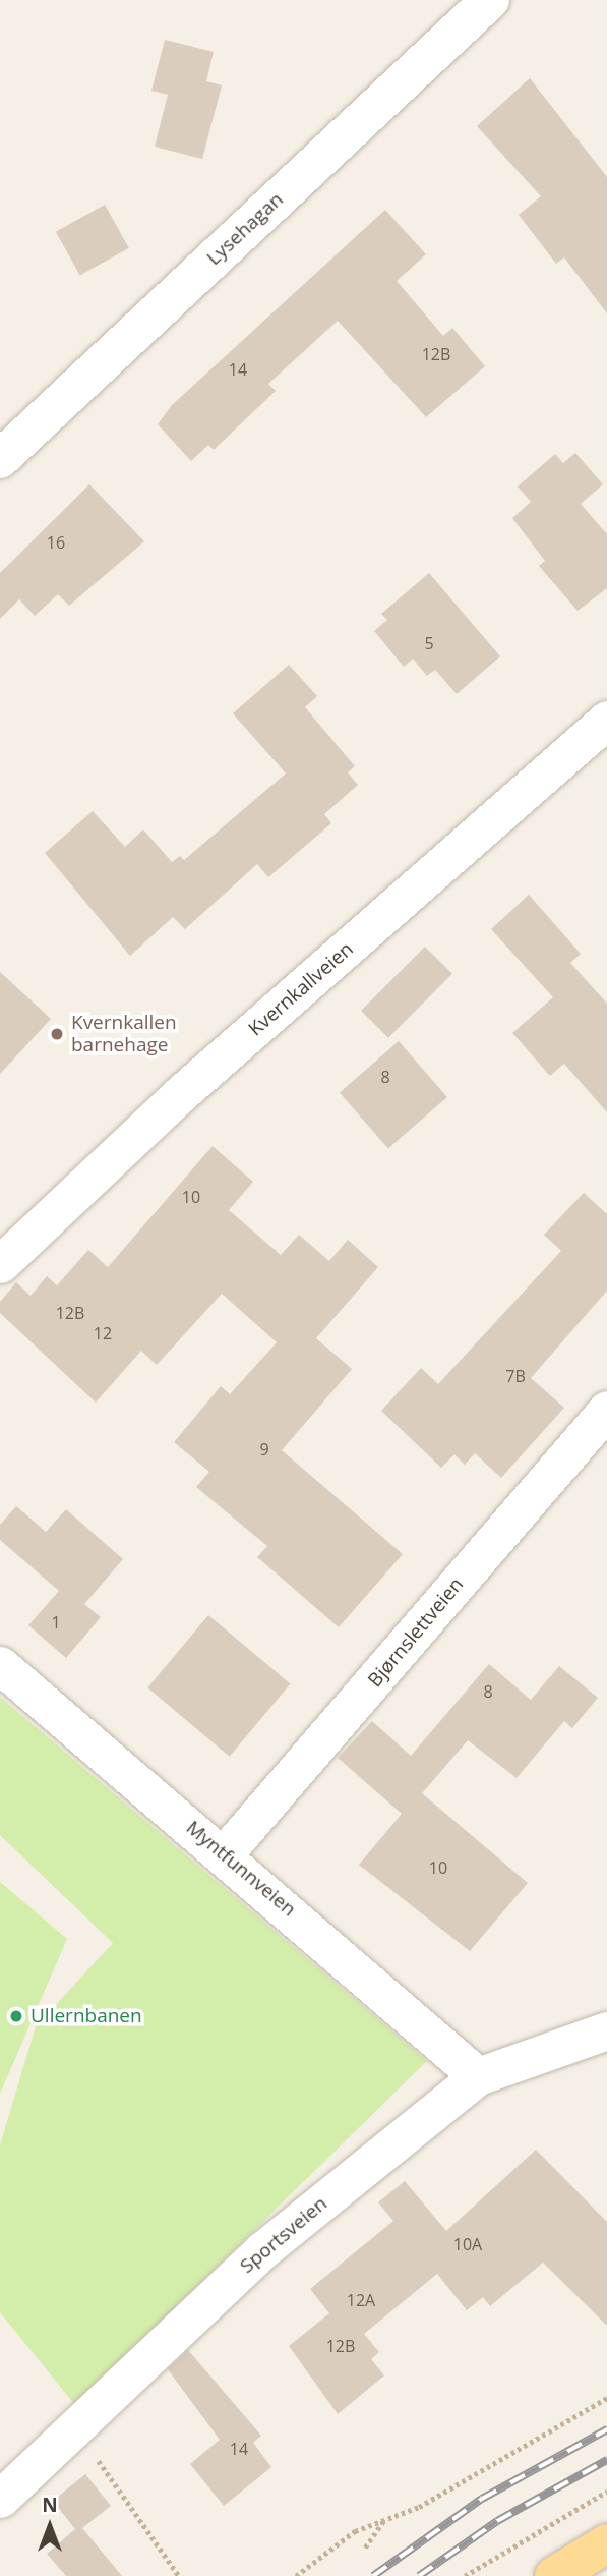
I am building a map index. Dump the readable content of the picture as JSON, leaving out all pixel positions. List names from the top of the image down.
{
  "streets": {
    "street": [
      "Lysehagan",
      "Kvernkallveien",
      "Bjørnslettveien",
      "Myntfunnveien",
      "Sportsveien"
    ]
  },
  "crossings": [
    ["Bjørnslettveien", "Myntfunnveien"],
    ["Myntfunnveien", "Sportsveien"]
  ],
  "places": ["Kvernkallen barnehage", "Ullernbanen"],
  "house_numbers": [
    "12B",
    "14",
    "16",
    "5",
    "8",
    "10",
    "12B",
    "12",
    "7B",
    "9",
    "1",
    "8",
    "10",
    "10A",
    "12A",
    "12B",
    "14"
  ],
  "north": "top"
}
